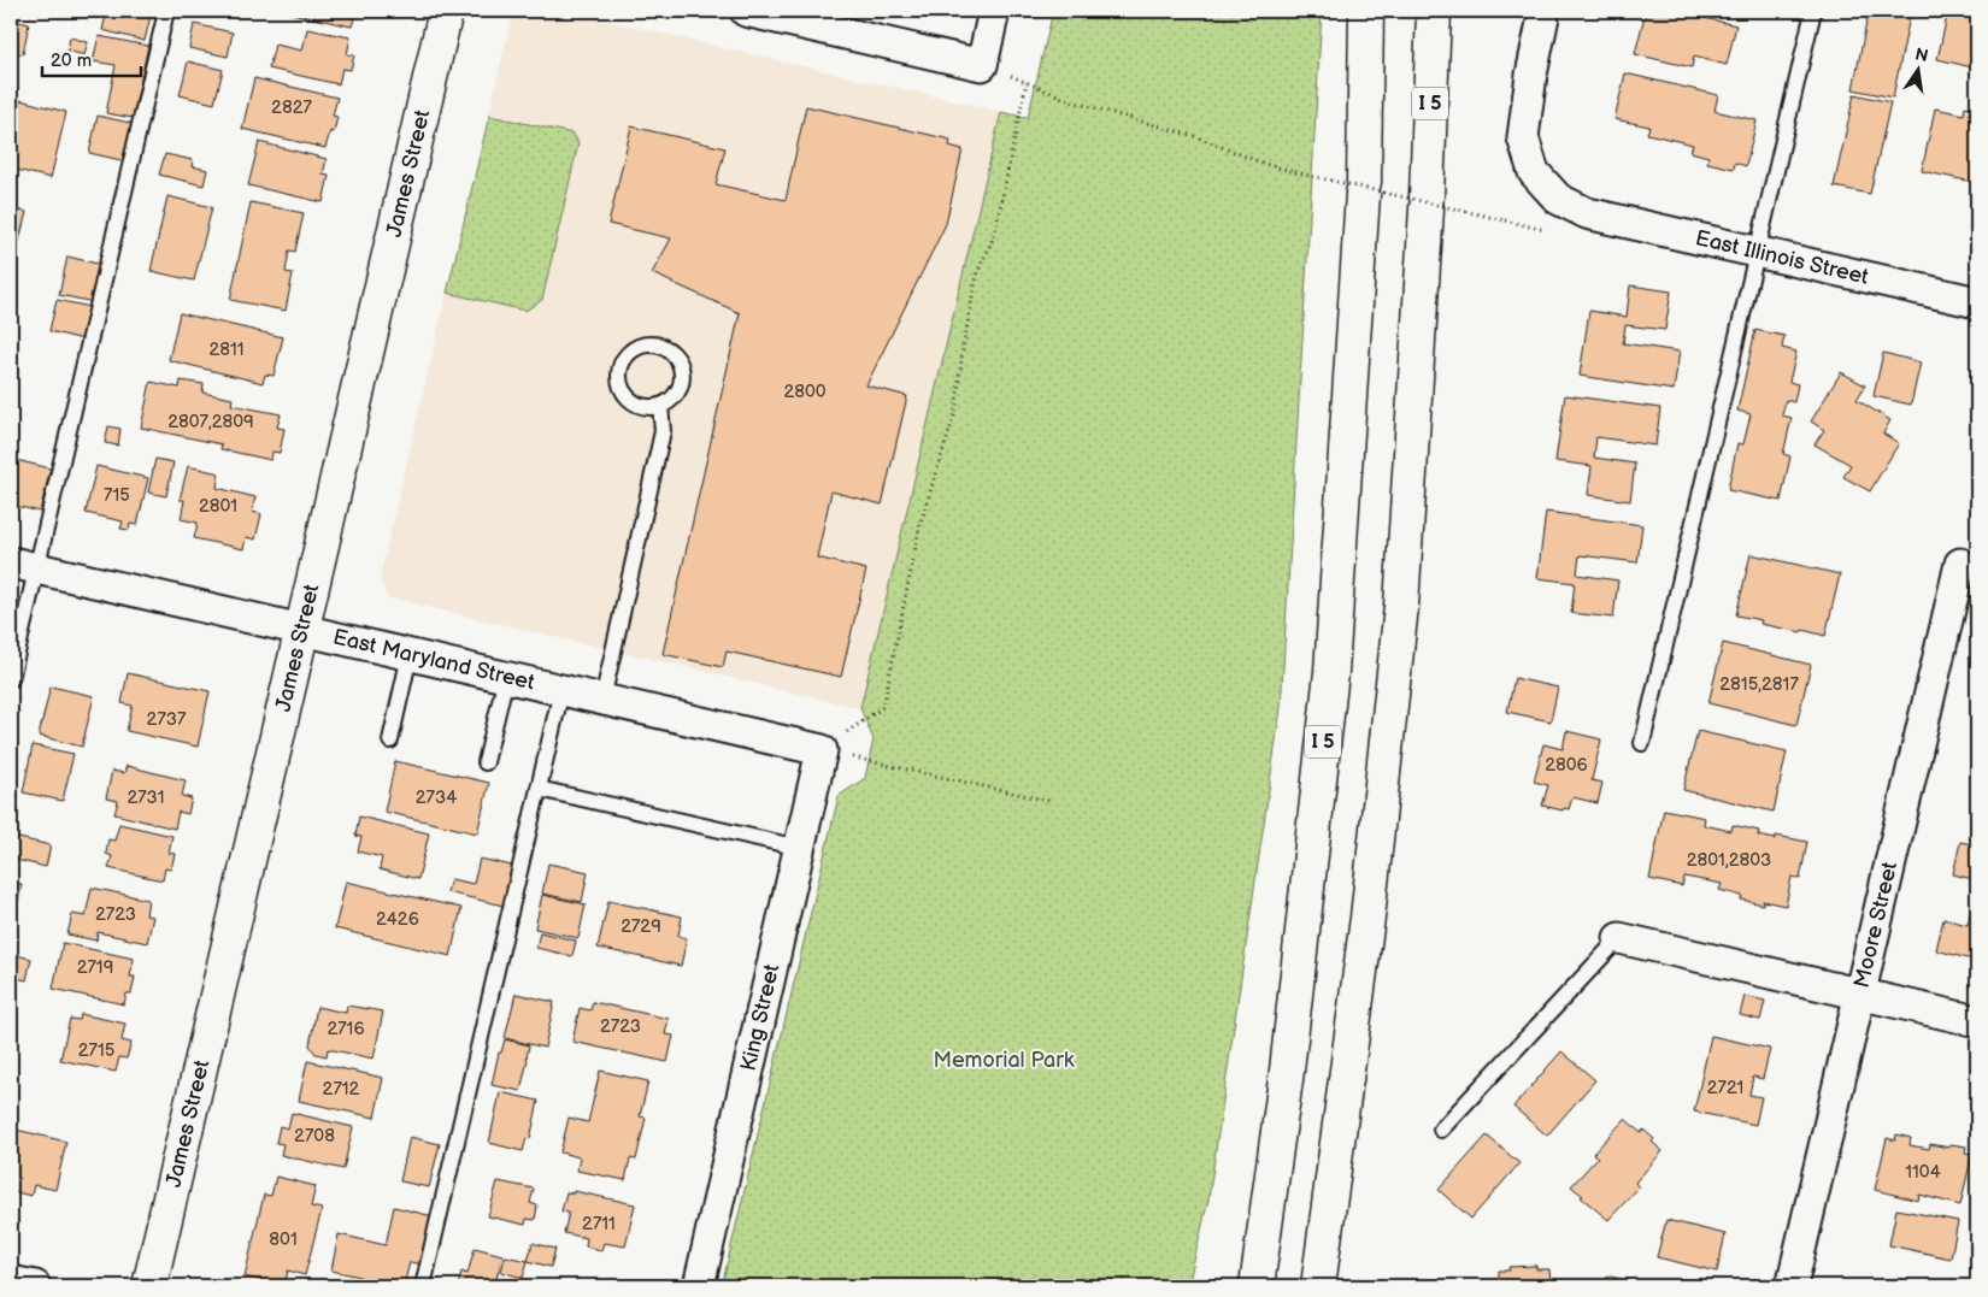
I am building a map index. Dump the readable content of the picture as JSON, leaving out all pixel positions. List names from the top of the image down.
{
  "streets": {
    "main road": ["I 5", "James Street"],
    "street": [
      "East Illinois Street",
      "East Maryland Street",
      "Moore Street",
      "King Street"
    ]
  },
  "crossings": [
    ["James Street", "East Maryland Street"],
    ["East Maryland Street", "King Street"]
  ],
  "parks": ["Memorial Park"],
  "house_numbers": [
    "2827",
    "2811",
    "2800",
    "2807,2809",
    "715",
    "2801",
    "2815,2817",
    "2737",
    "2806",
    "2731",
    "2734",
    "2801,2803",
    "2723",
    "2426",
    "2729",
    "2719",
    "2723",
    "2716",
    "2715",
    "2721",
    "2712",
    "2708",
    "1104",
    "2711",
    "801"
  ],
  "scale_bar": "20 m",
  "north": "top"
}
